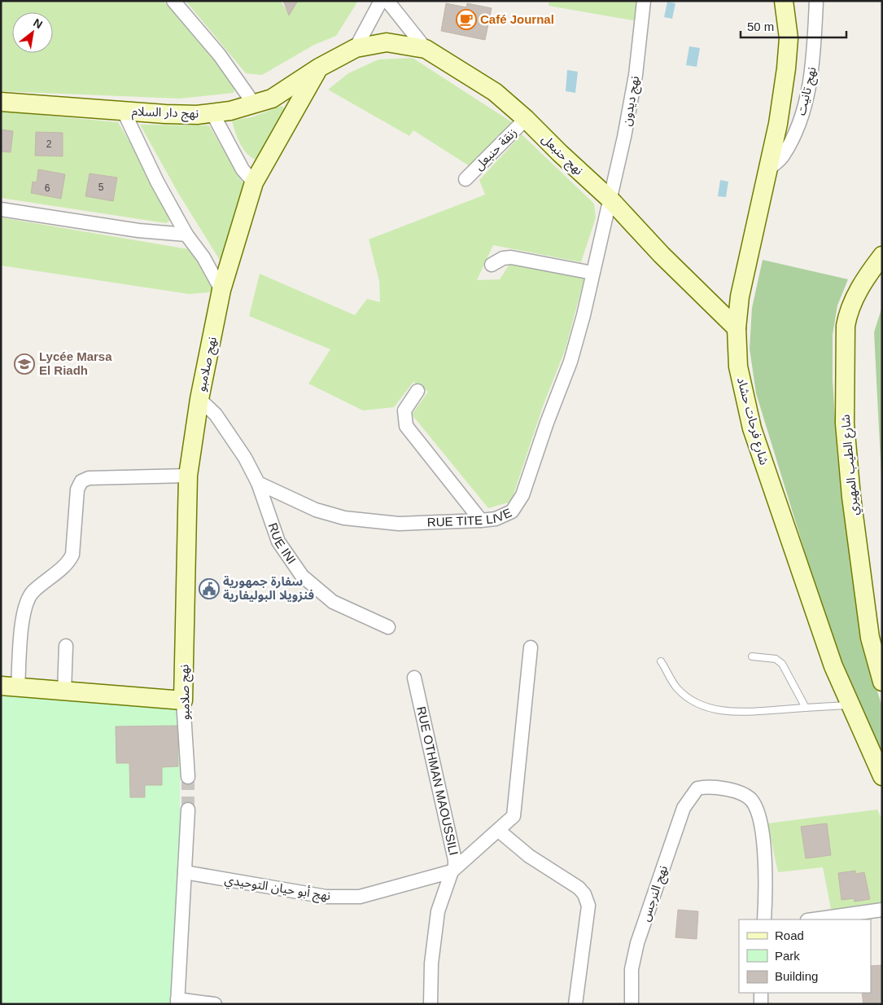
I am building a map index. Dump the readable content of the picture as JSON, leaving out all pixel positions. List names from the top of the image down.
{
  "streets": {
    "street": [
      "نهج تانيت",
      "نهج ديدون",
      "نهج دار السلام",
      "زنقة حنبعل",
      "نهج حنبعل",
      "نهج صلامبو",
      "شارع فرحات حشاد",
      "شارع الطيب المهيري",
      "RUE TITE LIVE",
      "RUE INI",
      "RUE OTHMAN MAOUSSILI",
      "نهج أبو حيان التوحيدي",
      "نهج النرجس"
    ]
  },
  "crossings": [
    ["نهج تانيت", "شارع فرحات حشاد"],
    ["نهج ديدون", "نهج حنبعل"],
    ["نهج ديدون", "RUE TITE LIVE"],
    ["نهج دار السلام", "نهج صلامبو"],
    ["زنقة حنبعل", "نهج حنبعل"],
    ["نهج حنبعل", "شارع فرحات حشاد"],
    ["نهج حنبعل", "RUE TITE LIVE"],
    ["RUE TITE LIVE", "RUE INI"],
    ["RUE OTHMAN MAOUSSILI", "نهج أبو حيان التوحيدي"]
  ],
  "places": {
    "cafe": ["Café Journal"],
    "school or university": ["Lycée Marsa El Riadh"],
    "public building": ["سفارة جمهورية فنزويلا البوليفارية"]
  },
  "house_numbers": ["2", "5", "6"],
  "legend": ["Road", "Park", "Building"],
  "scale_bar": "50 m",
  "north": "top right"
}
